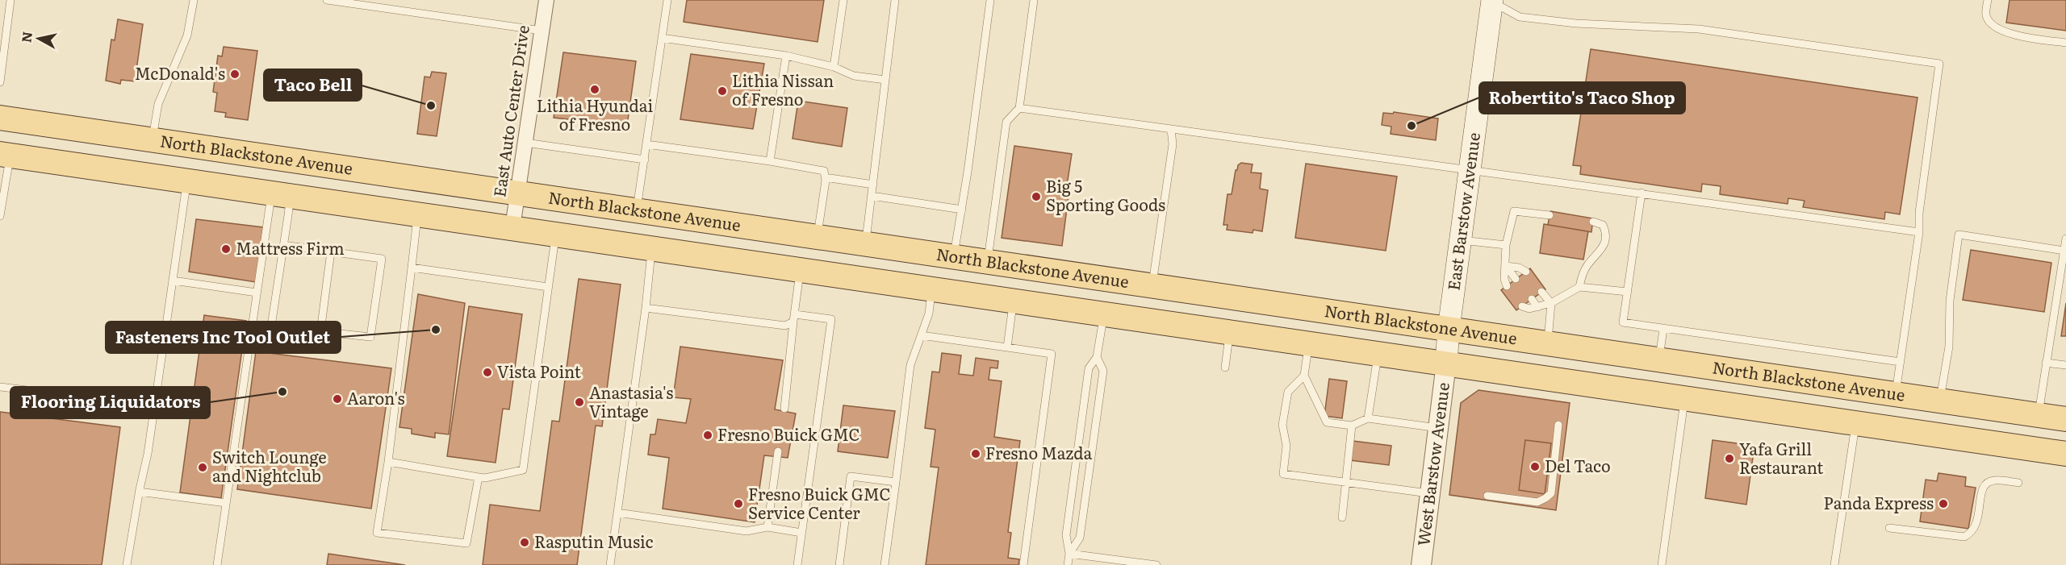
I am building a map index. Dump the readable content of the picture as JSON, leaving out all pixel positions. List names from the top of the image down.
{
  "streets": {
    "main road": ["North Blackstone Avenue", "East Barstow Avenue"],
    "street": ["East Auto Center Drive", "West Barstow Avenue"]
  },
  "crossings": [
    ["East Auto Center Drive", "North Blackstone Avenue"],
    ["North Blackstone Avenue", "East Barstow Avenue"],
    ["East Barstow Avenue", "West Barstow Avenue"]
  ],
  "places": [
    "McDonald's",
    "Lithia Hyundai of Fresno",
    "Lithia Nissan of Fresno",
    "Taco Bell",
    "Robertito's Taco Shop",
    "Big 5 Sporting Goods",
    "Mattress Firm",
    "Fasteners Inc Tool Outlet",
    "Vista Point",
    "Flooring Liquidators",
    "Aaron's",
    "Anastasia's Vintage",
    "Fresno Buick GMC",
    "Fresno Mazda",
    "Yafa Grill Restaurant",
    "Del Taco",
    "Switch Lounge and Nightclub",
    "Fresno Buick GMC Service Center",
    "Panda Express",
    "Rasputin Music"
  ],
  "north": "left"
}
